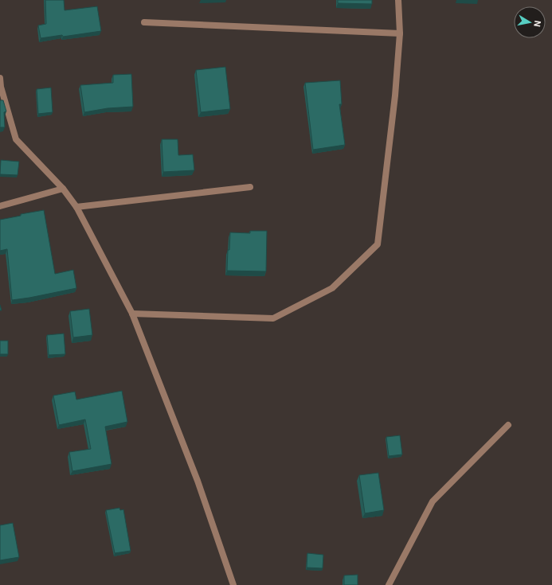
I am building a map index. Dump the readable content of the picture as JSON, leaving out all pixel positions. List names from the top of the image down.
{
  "north": "right"
}
